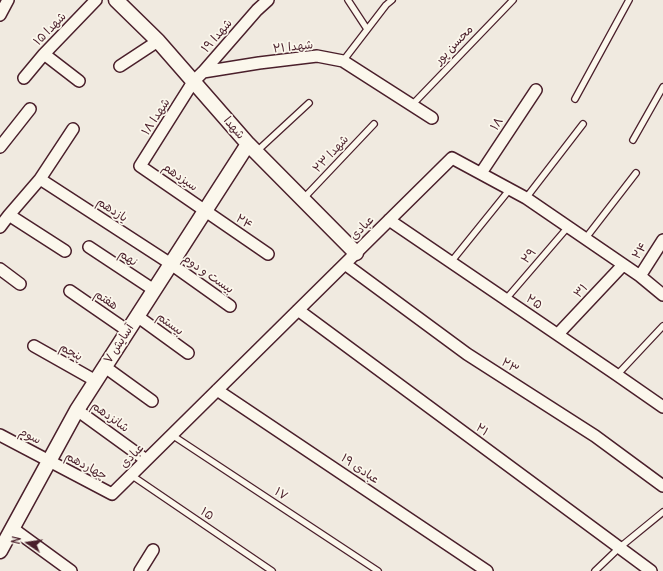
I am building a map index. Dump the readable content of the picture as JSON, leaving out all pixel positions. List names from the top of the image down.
{
  "streets": {
    "street": [
      "شهدا ۱۵",
      "شهدا ۱۹",
      "شهدا ۲۱",
      "شهدا ۱۸",
      "۱۸",
      "شهدا",
      "سیزدهم",
      "یازدهم",
      "۲۴",
      "عبادی",
      "نهم",
      "بیست و دوم",
      "۳۱",
      "هفتم",
      "۲۵",
      "بیستم",
      "آسایش ۷",
      "پنجم",
      "۲۳",
      "شانزدهم",
      "۲۱",
      "سوم",
      "چهاردهم",
      "عبادی ۱۹"
    ],
    "lane": [
      "محسن پور",
      "شهدا ۲۳",
      "۲۹",
      "۱۷",
      "۱۵"
    ]
  },
  "crossings": [
    ["شهدا ۱۹", "شهدا ۲۱"],
    ["شهدا ۱۹", "شهدا ۱۸"],
    ["شهدا ۱۹", "شهدا"],
    ["محسن پور", "شهدا ۲۱"],
    ["شهدا ۲۱", "شهدا ۱۸"],
    ["شهدا ۲۱", "شهدا"],
    ["شهدا ۱۸", "شهدا"],
    ["شهدا ۱۸", "سیزدهم"],
    ["۱۸", "عبادی"],
    ["شهدا", "شهدا ۲۳"],
    ["شهدا", "عبادی"],
    ["شهدا", "آسایش ۷"],
    ["سیزدهم", "۲۴"],
    ["سیزدهم", "آسایش ۷"],
    ["یازدهم", "بیست و دوم"],
    ["یازدهم", "آسایش ۷"],
    ["۲۴", "عبادی"],
    ["۲۴", "آسایش ۷"],
    ["عبادی", "۲۹"],
    ["عبادی", "۳۱"],
    ["عبادی", "۲۵"],
    ["عبادی", "۲۳"],
    ["عبادی", "شانزدهم"],
    ["عبادی", "۲۱"],
    ["عبادی", "چهاردهم"],
    ["عبادی", "عبادی ۱۹"],
    ["عبادی", "۱۷"],
    ["عبادی", "۱۵"],
    ["۲۹", "۲۵"],
    ["نهم", "آسایش ۷"],
    ["بیست و دوم", "آسایش ۷"],
    ["۳۱", "۲۵"],
    ["هفتم", "آسایش ۷"],
    ["بیستم", "آسایش ۷"],
    ["آسایش ۷", "پنجم"],
    ["آسایش ۷", "شانزدهم"],
    ["آسایش ۷", "سوم"],
    ["آسایش ۷", "چهاردهم"],
    ["سوم", "چهاردهم"]
  ],
  "north": "left"
}
